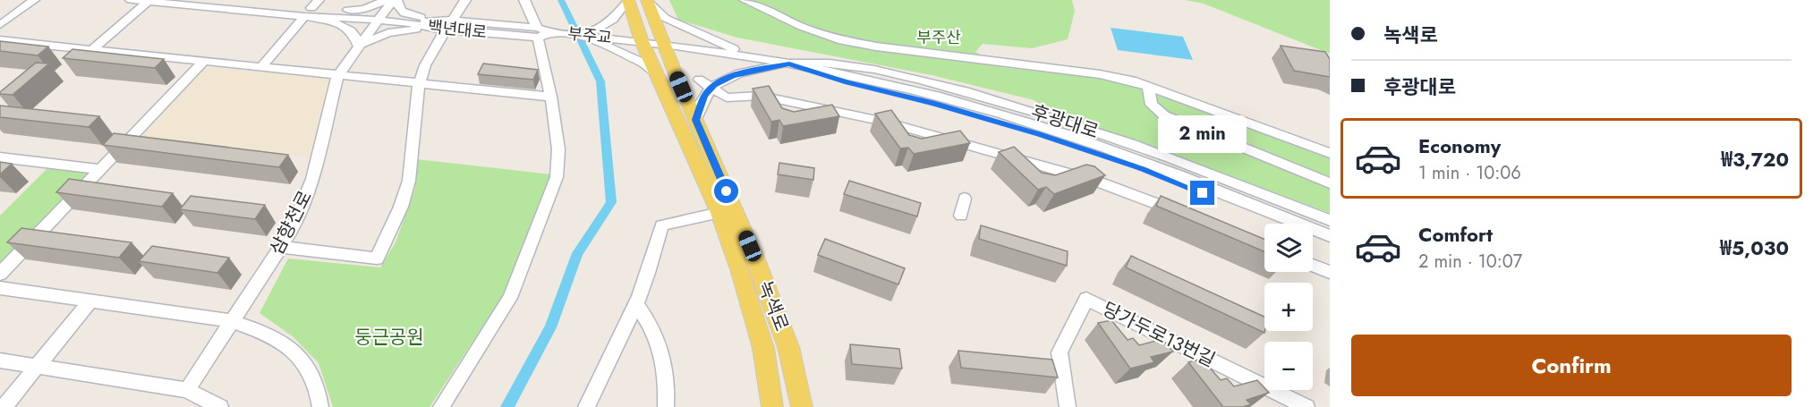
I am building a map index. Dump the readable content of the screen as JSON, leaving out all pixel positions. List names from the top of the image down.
{
  "streets": {
    "main road": ["녹색로"],
    "street": [
      "백년대로",
      "부주교",
      "후광대로",
      "삼향천로",
      "당가두로13번길"
    ]
  },
  "crossings": [
    ["백년대로", "부주교"],
    ["백년대로", "삼향천로"],
    ["부주교", "후광대로"],
    ["부주교", "녹색로"],
    ["후광대로", "녹색로"]
  ],
  "parks": ["부주산", "둥근공원"],
  "page": {
    "banner": ["녹색로", "후광대로"],
    "bubble": "2 min",
    "list": [
      {
        "name": "Economy",
        "note": "1 min · 10:06",
        "value": "₩3,720"
      },
      {
        "name": "Comfort",
        "note": "2 min · 10:07",
        "value": "₩5,030"
      }
    ],
    "map_buttons": ["+", "−"],
    "buttons": "Confirm"
  }
}
